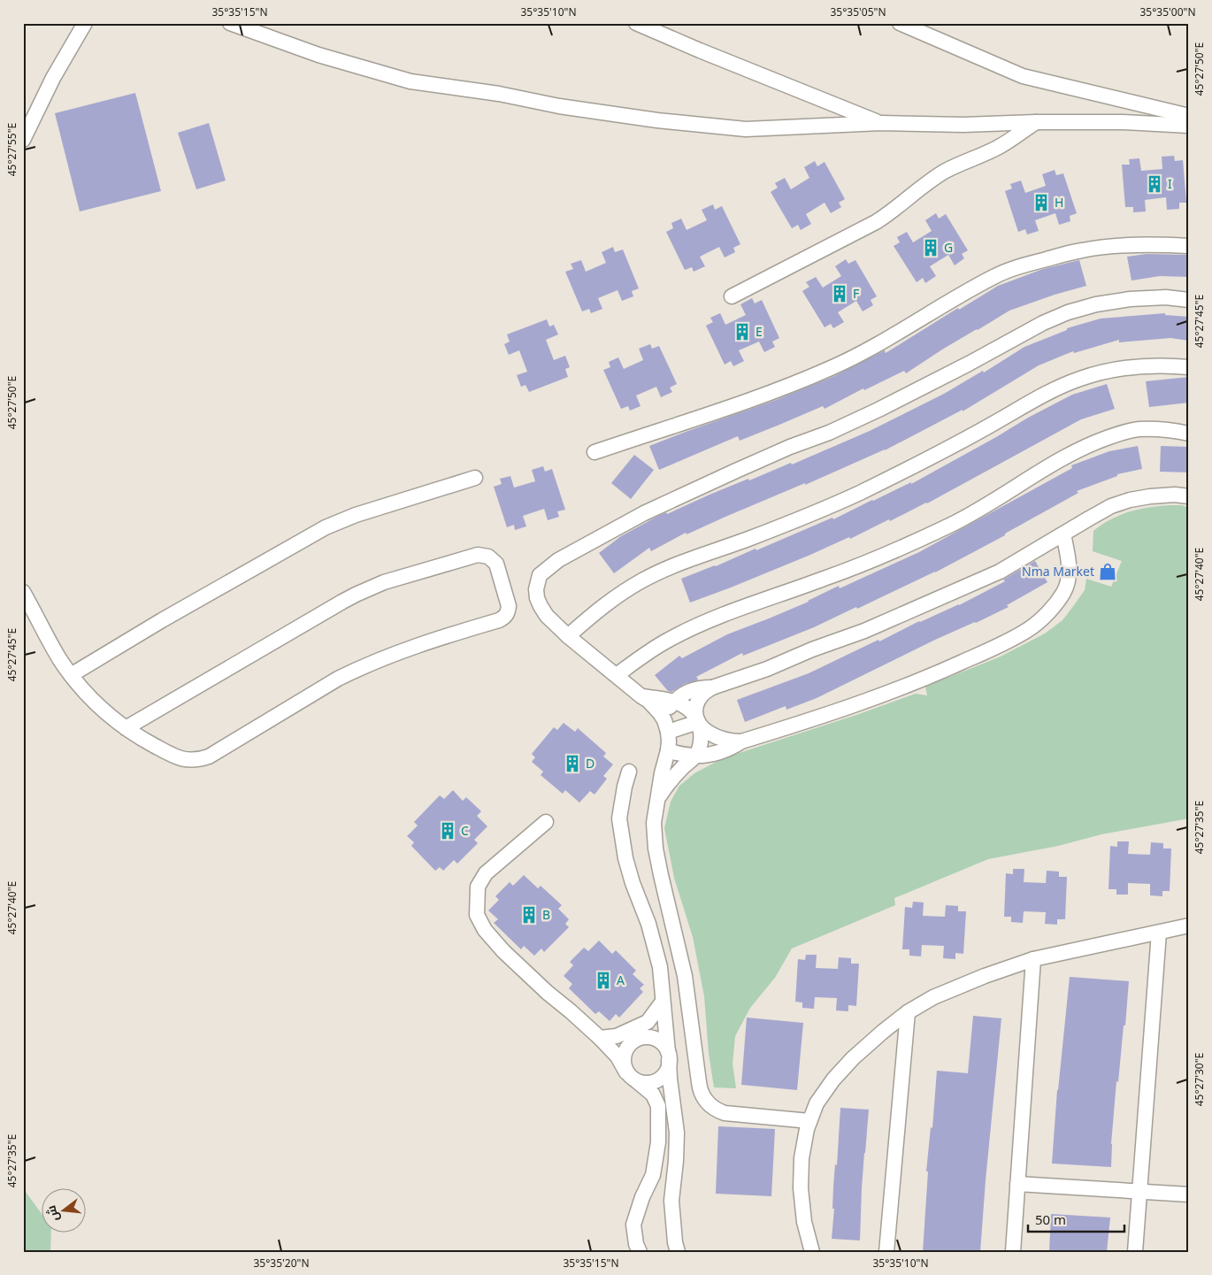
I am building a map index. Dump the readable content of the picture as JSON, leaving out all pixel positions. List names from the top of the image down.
{
  "places": {
    "building": [
      "I",
      "H",
      "G",
      "F",
      "E",
      "D",
      "C",
      "B",
      "A"
    ],
    "shop": ["Nma Market"]
  },
  "scale_bar": "50 m",
  "north": "left",
  "coordinates": [
    "35°35'15\"N",
    "35°35'10\"N",
    "35°35'05\"N",
    "35°35'00\"N",
    "45°27'50\"E",
    "45°27'55\"E",
    "45°27'45\"E",
    "45°27'40\"E",
    "45°27'35\"E",
    "45°27'30\"E",
    "35°35'20\"N"
  ]
}
